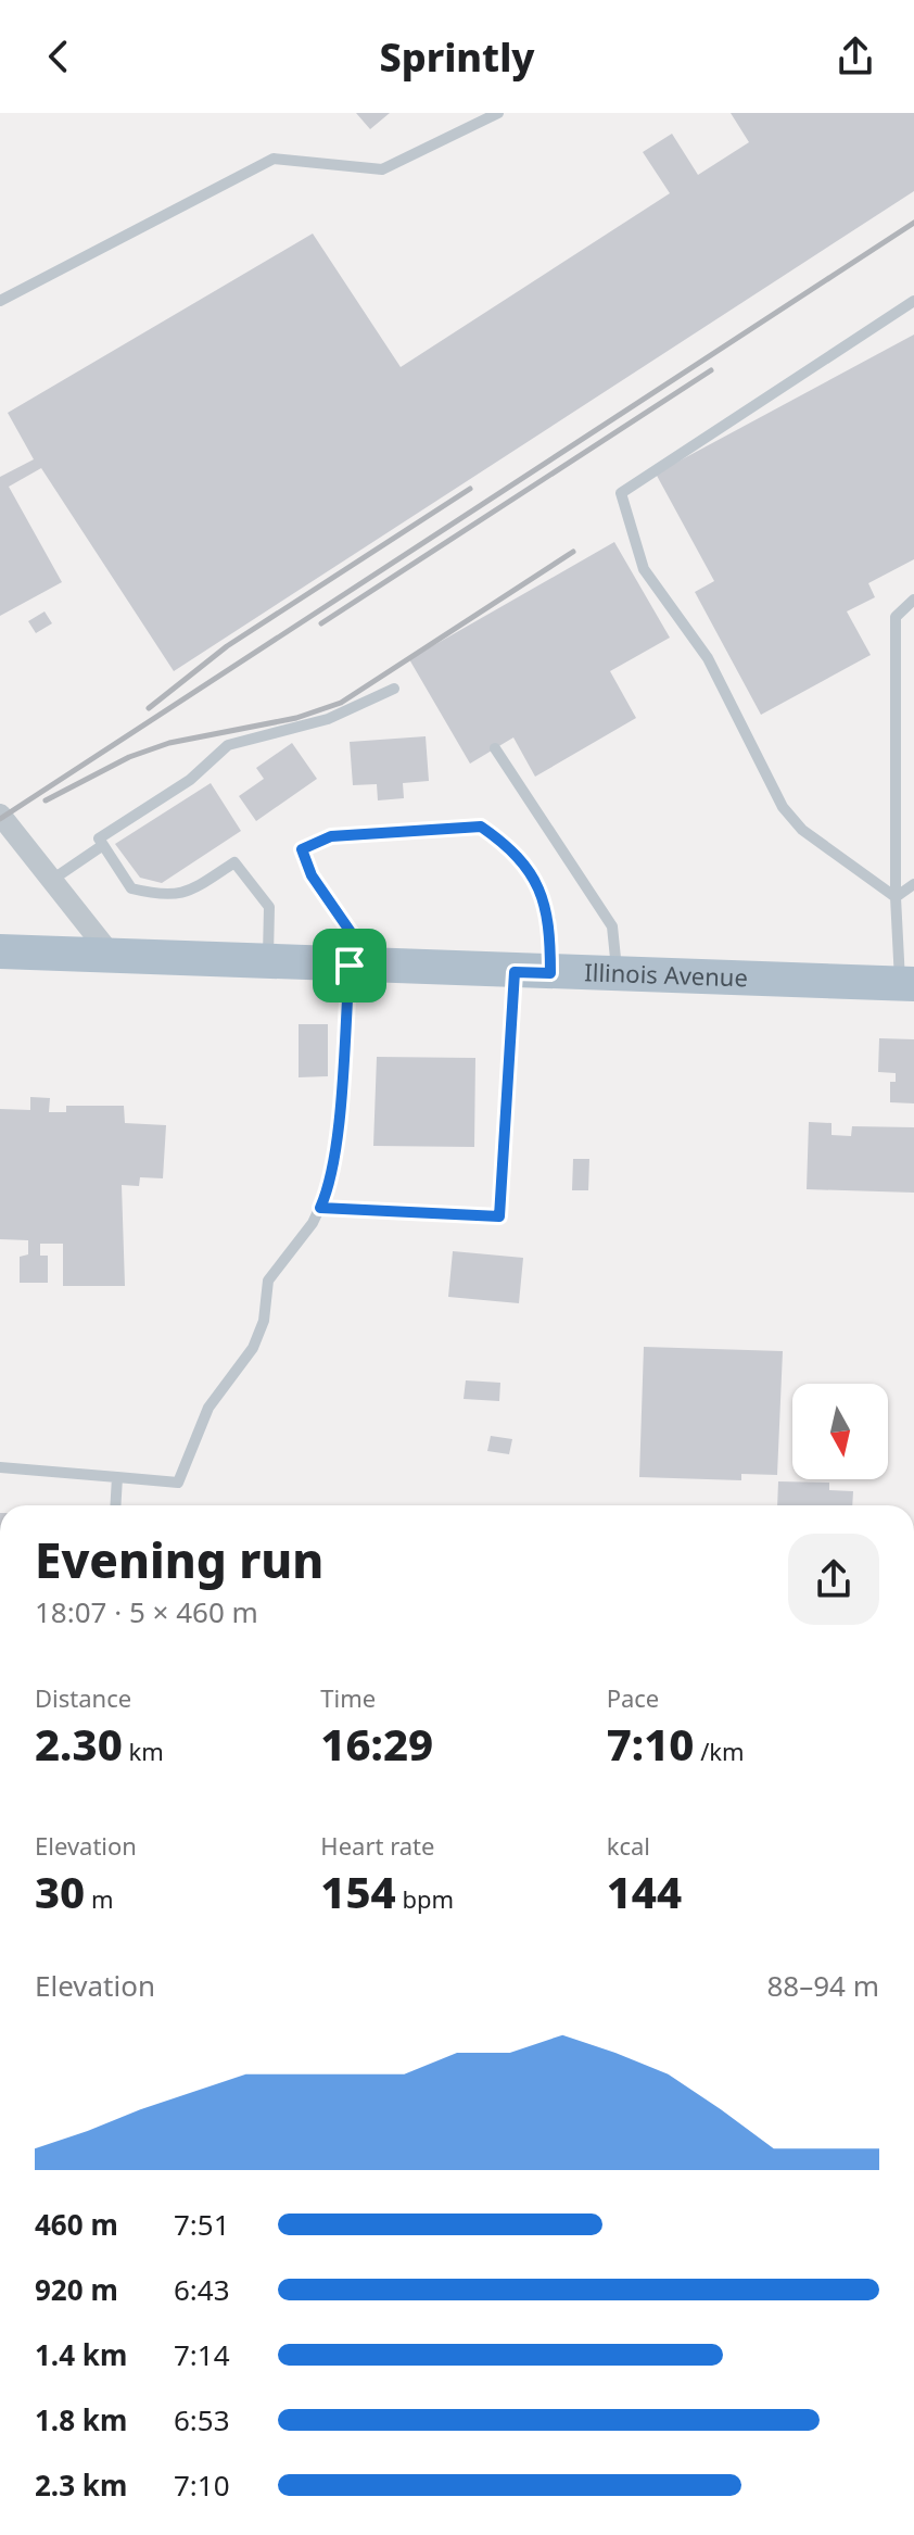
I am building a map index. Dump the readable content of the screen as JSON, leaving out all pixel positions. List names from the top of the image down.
{
  "streets": {
    "main road": ["Illinois Avenue"]
  },
  "north": "bottom",
  "page": {
    "header": "Sprintly",
    "heading": ["Evening run", "18:07 · 5 × 460 m"],
    "stats": [
      ["Distance", "2.30 km"],
      ["Time", "16:29"],
      ["Pace", "7:10 /km"],
      ["Elevation", "30 m"],
      ["Heart rate", "154 bpm"],
      ["kcal", "144"]
    ],
    "chart": ["Elevation", "88–94 m"],
    "list": [
      {
        "name": "460 m",
        "note": "7:51"
      },
      {
        "name": "920 m",
        "note": "6:43"
      },
      {
        "name": "1.4 km",
        "note": "7:14"
      },
      {
        "name": "1.8 km",
        "note": "6:53"
      },
      {
        "name": "2.3 km",
        "note": "7:10"
      }
    ]
  }
}
